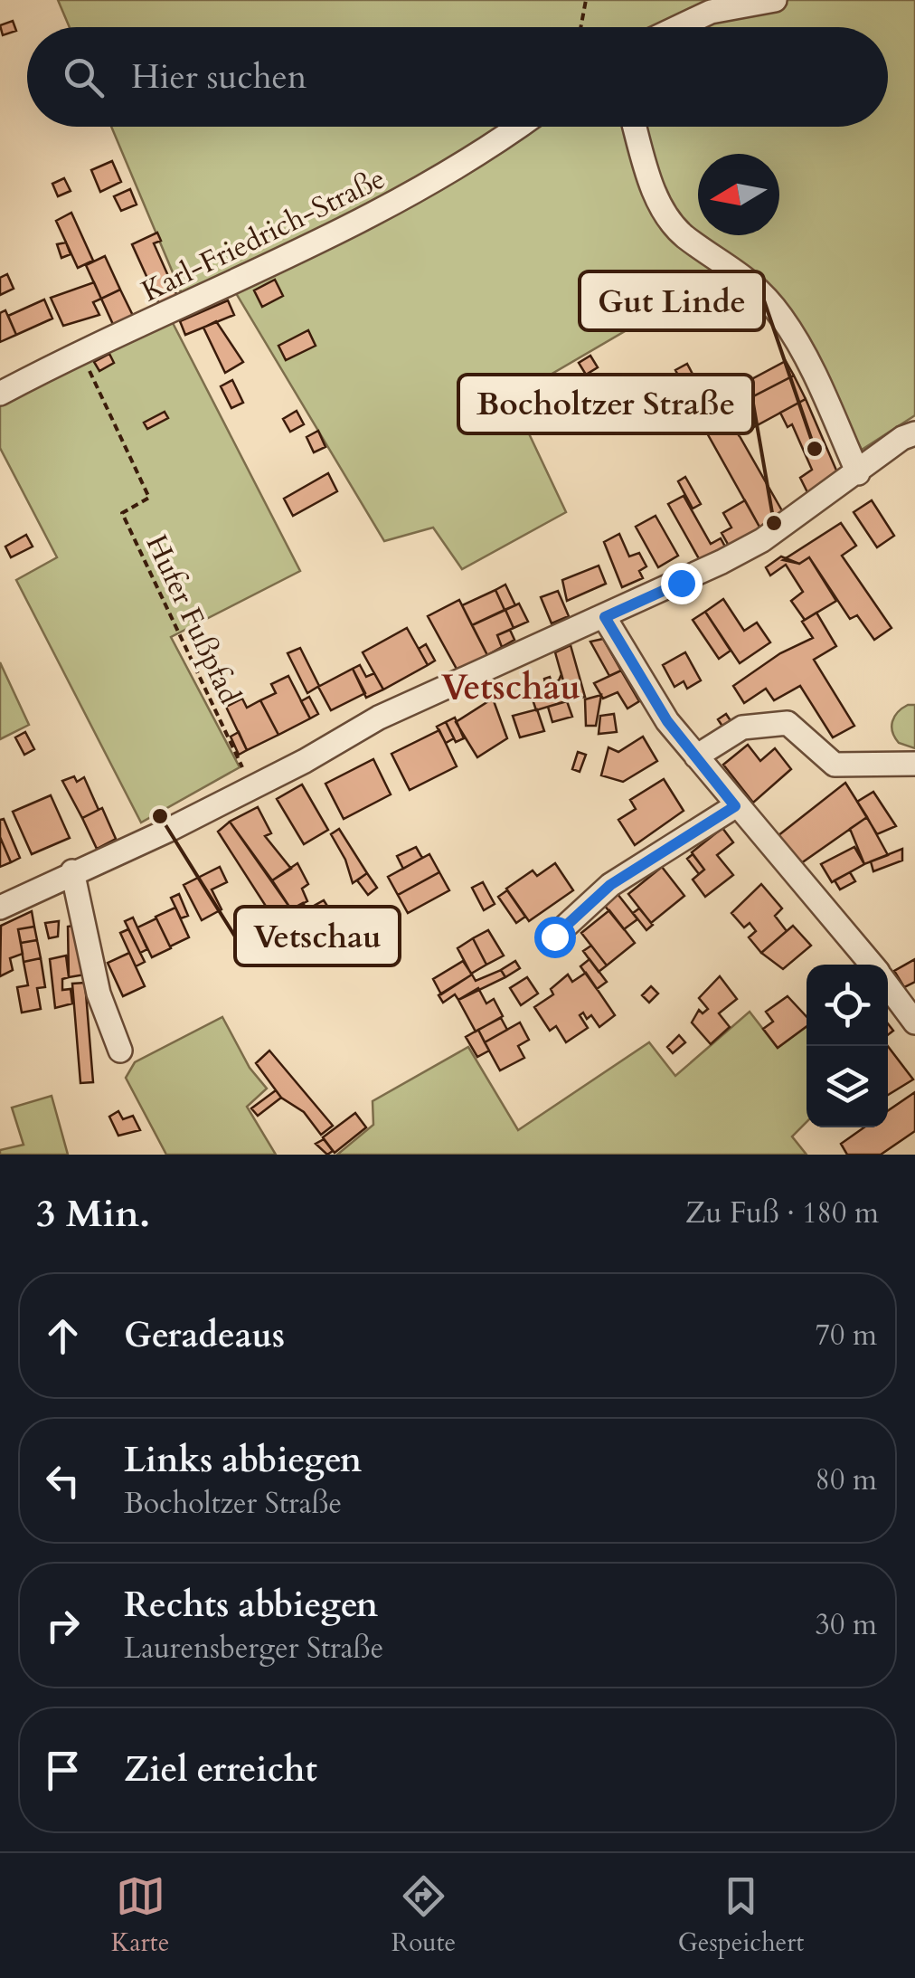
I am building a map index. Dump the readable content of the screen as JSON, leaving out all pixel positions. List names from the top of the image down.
{
  "streets": {
    "street": ["Karl-Friedrich-Straße"],
    "path": ["Hufer Fußpfad"]
  },
  "crossings": [
    ["Karl-Friedrich-Straße", "Hufer Fußpfad"]
  ],
  "districts": ["Vetschau"],
  "places": ["Gut Linde", "Bocholtzer Straße", "Vetschau"],
  "north": "left",
  "page": {
    "search": "Hier suchen",
    "heading": ["3 Min.", "Zu Fuß · 180 m"],
    "list": [
      ["Geradeaus", "70 m"],
      ["Links abbiegen", "Bocholtzer Straße", "80 m"],
      ["Rechts abbiegen", "Laurensberger Straße", "30 m"],
      "Ziel erreicht"
    ],
    "nav": ["Karte", "Route", "Gespeichert"]
  }
}
